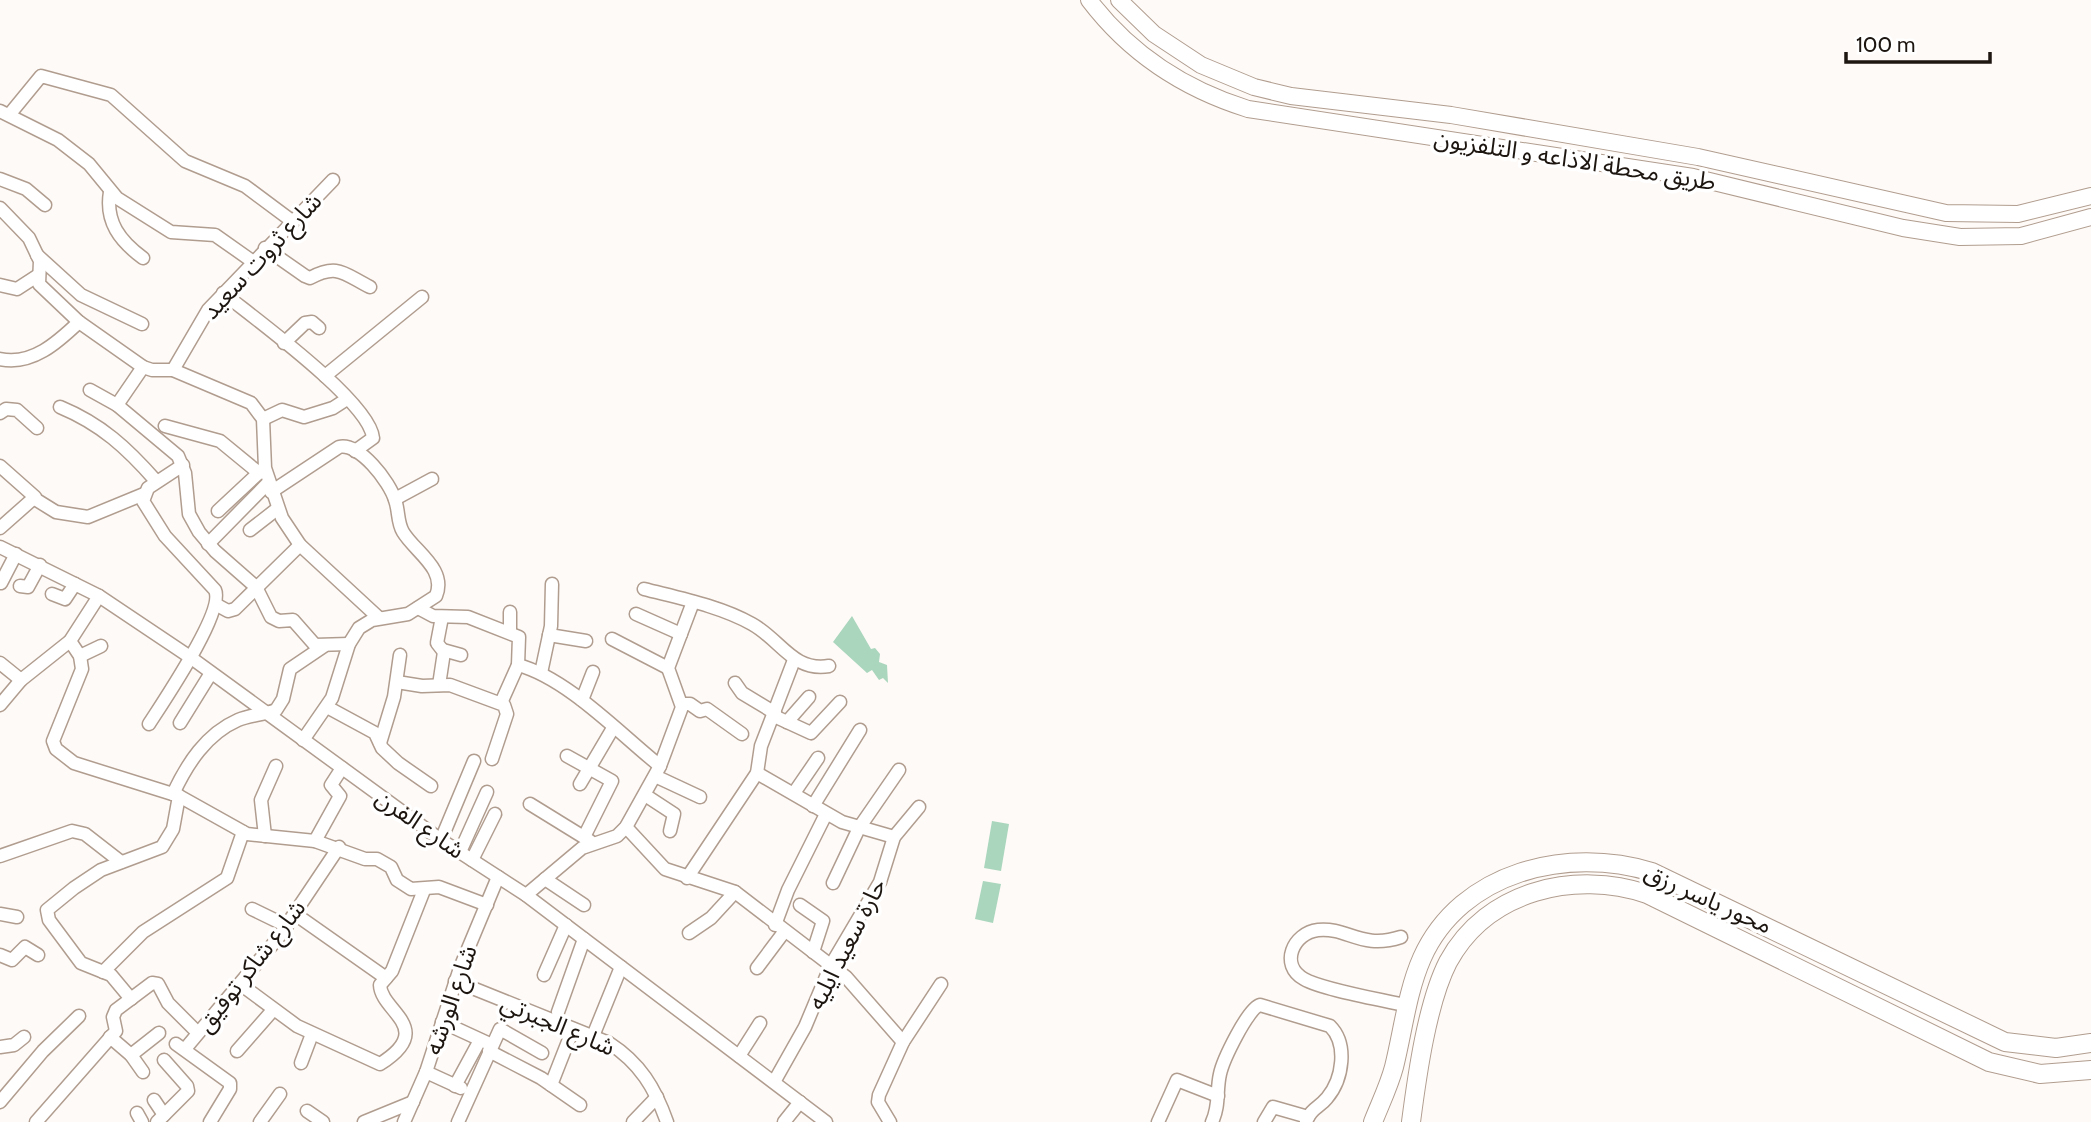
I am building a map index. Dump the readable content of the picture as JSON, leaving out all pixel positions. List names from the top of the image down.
{
  "streets": {
    "main road": ["محور ياسر رزق"],
    "street": [
      "طريق محطة الاذاعه و التلفزيون",
      "شارع ثروت سعيد",
      "شارع الفرن",
      "حارة سعيد ايليه",
      "شارع شاكر توفيق",
      "شارع الورشه",
      "شارع الجبرتي"
    ]
  },
  "crossings": [
    ["شارع الفرن", "حارة سعيد ايليه"],
    ["شارع الفرن", "شارع الورشه"],
    ["شارع الورشه", "شارع الجبرتي"]
  ],
  "scale_bar": "100 m"
}
